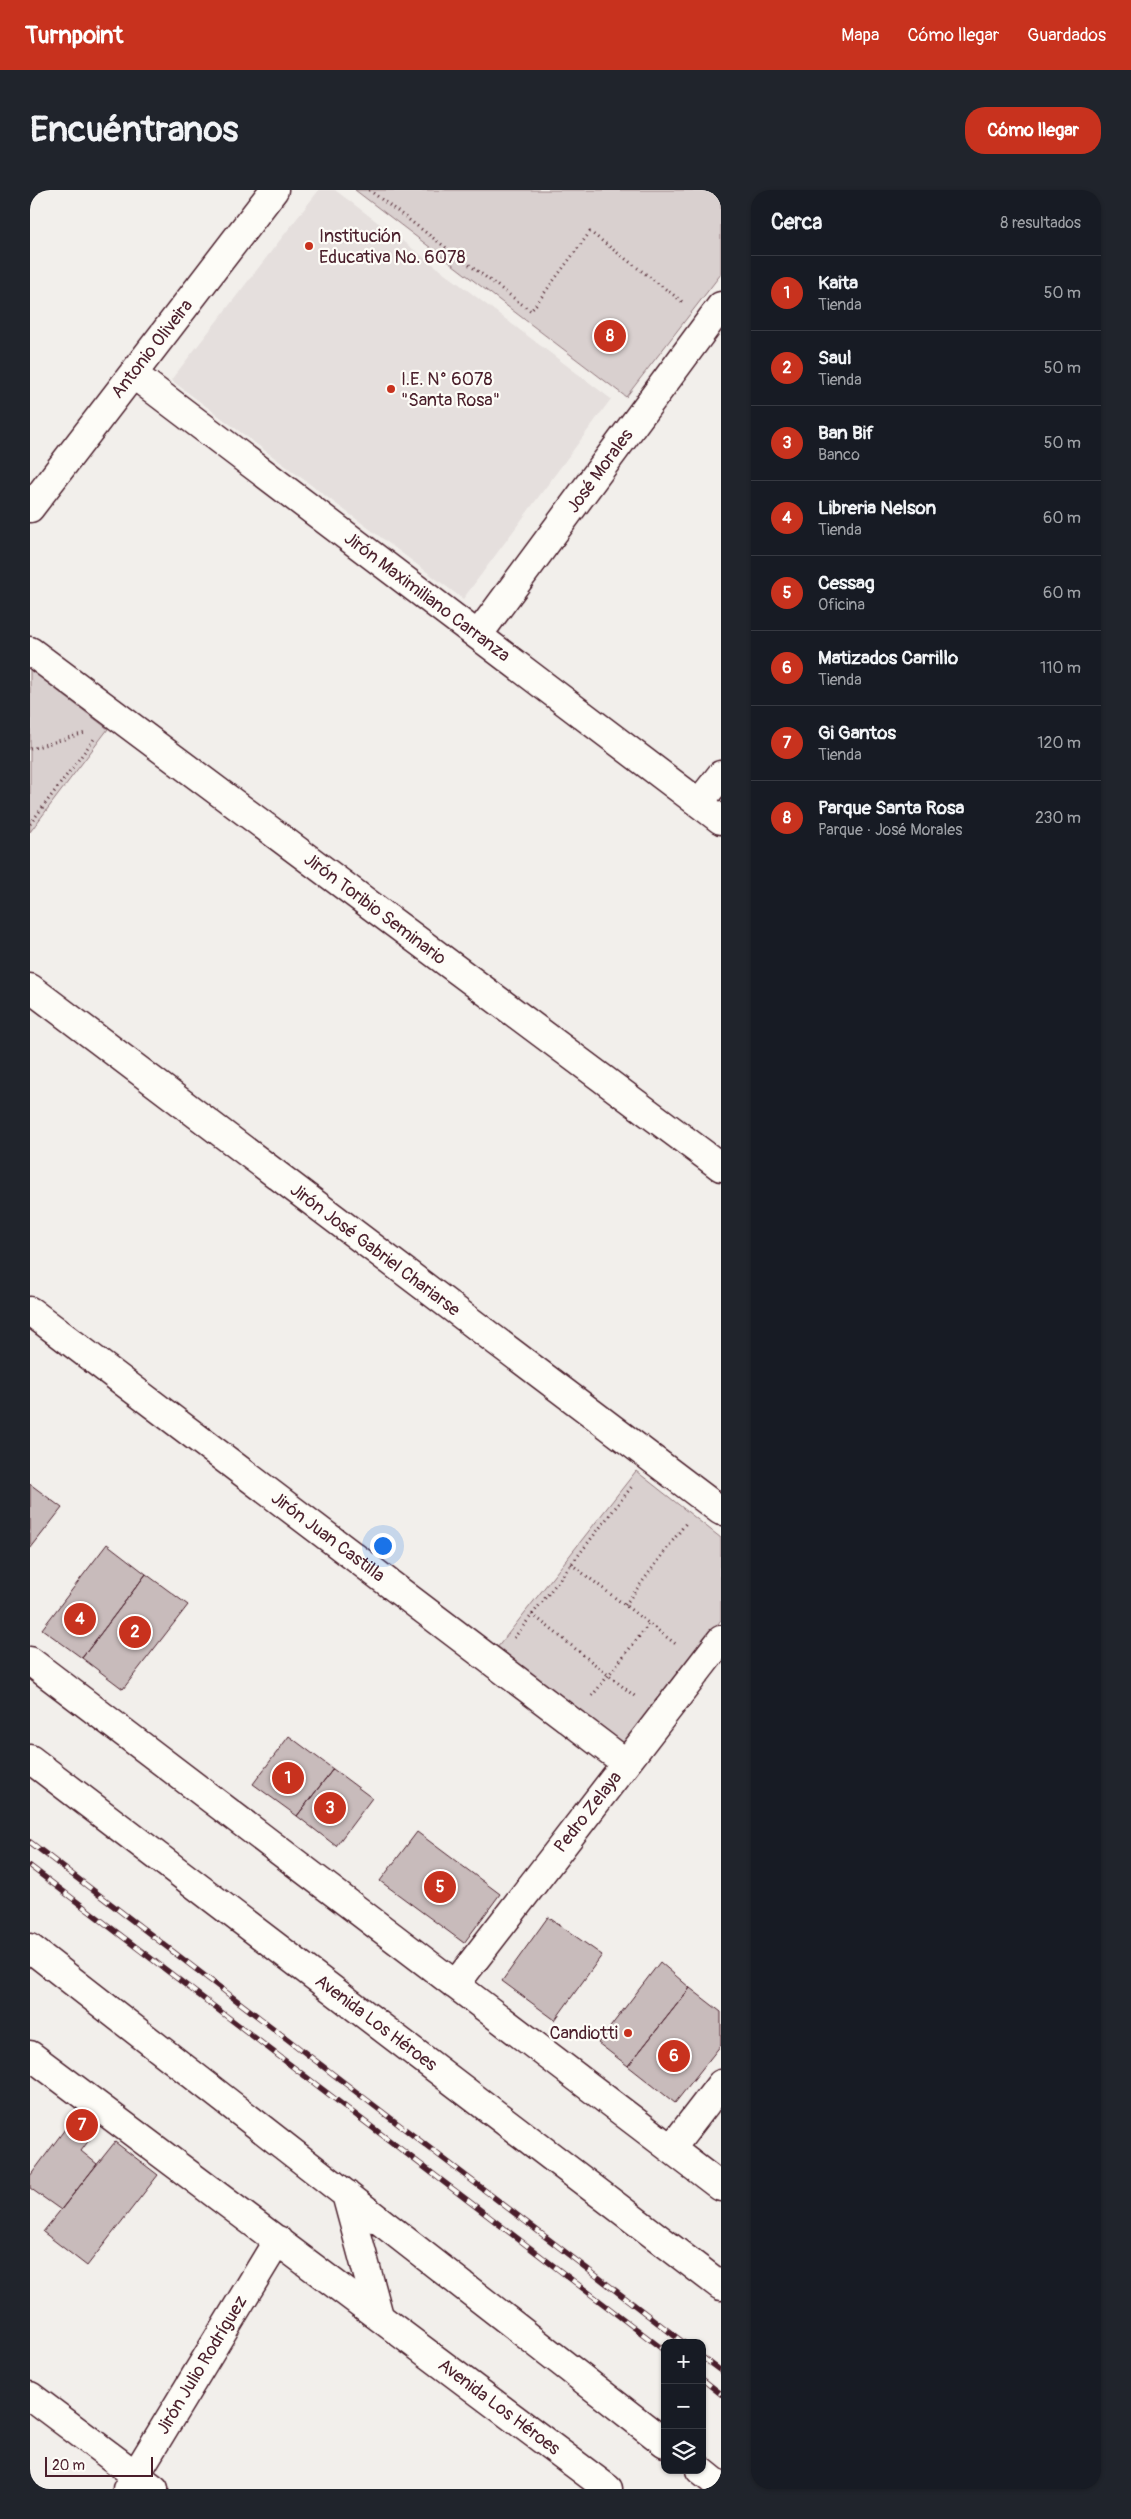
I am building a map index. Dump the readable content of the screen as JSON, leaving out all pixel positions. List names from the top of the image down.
{
  "streets": {
    "street": [
      "Antonio Oliveira",
      "José Morales",
      "Jirón Maximiliano Carranza",
      "Jirón Toribio Seminario",
      "Jirón José Gabriel Chariarse",
      "Jirón Juan Castilla",
      "Pedro Zelaya",
      "Avenida Los Héroes",
      "Jirón Julio Rodríguez"
    ]
  },
  "crossings": [
    ["Antonio Oliveira", "Jirón Maximiliano Carranza"],
    ["José Morales", "Jirón Maximiliano Carranza"],
    ["Jirón Juan Castilla", "Pedro Zelaya"],
    ["Avenida Los Héroes", "Jirón Julio Rodríguez"]
  ],
  "places": ["Institución Educativa No. 6078", "I.E. N° 6078 \"Santa Rosa\"", "Candiotti"],
  "scale_bar": "20 m",
  "page": {
    "header": "Turnpoint",
    "nav": ["Mapa", "Cómo llegar", "Guardados"],
    "buttons": "Cómo llegar",
    "title": "Encuéntranos",
    "heading": ["Cerca", "8 resultados"],
    "list": [
      {
        "mark": "1",
        "name": "Kaita",
        "note": "Tienda",
        "value": "50 m"
      },
      {
        "mark": "2",
        "name": "Saul",
        "note": "Tienda",
        "value": "50 m"
      },
      {
        "mark": "3",
        "name": "Ban Bif",
        "note": "Banco",
        "value": "50 m"
      },
      {
        "mark": "4",
        "name": "Libreria Nelson",
        "note": "Tienda",
        "value": "60 m"
      },
      {
        "mark": "5",
        "name": "Cessag",
        "note": "Oficina",
        "value": "60 m"
      },
      {
        "mark": "6",
        "name": "Matizados Carrillo",
        "note": "Tienda",
        "value": "110 m"
      },
      {
        "mark": "7",
        "name": "Gi Gantos",
        "note": "Tienda",
        "value": "120 m"
      },
      {
        "mark": "8",
        "name": "Parque Santa Rosa",
        "note": "Parque · José Morales",
        "value": "230 m"
      }
    ],
    "pins": [
      "8",
      "4",
      "2",
      "1",
      "3",
      "5",
      "6",
      "7"
    ],
    "map_buttons": ["+", "−"],
    "scale": "20 m"
  }
}
